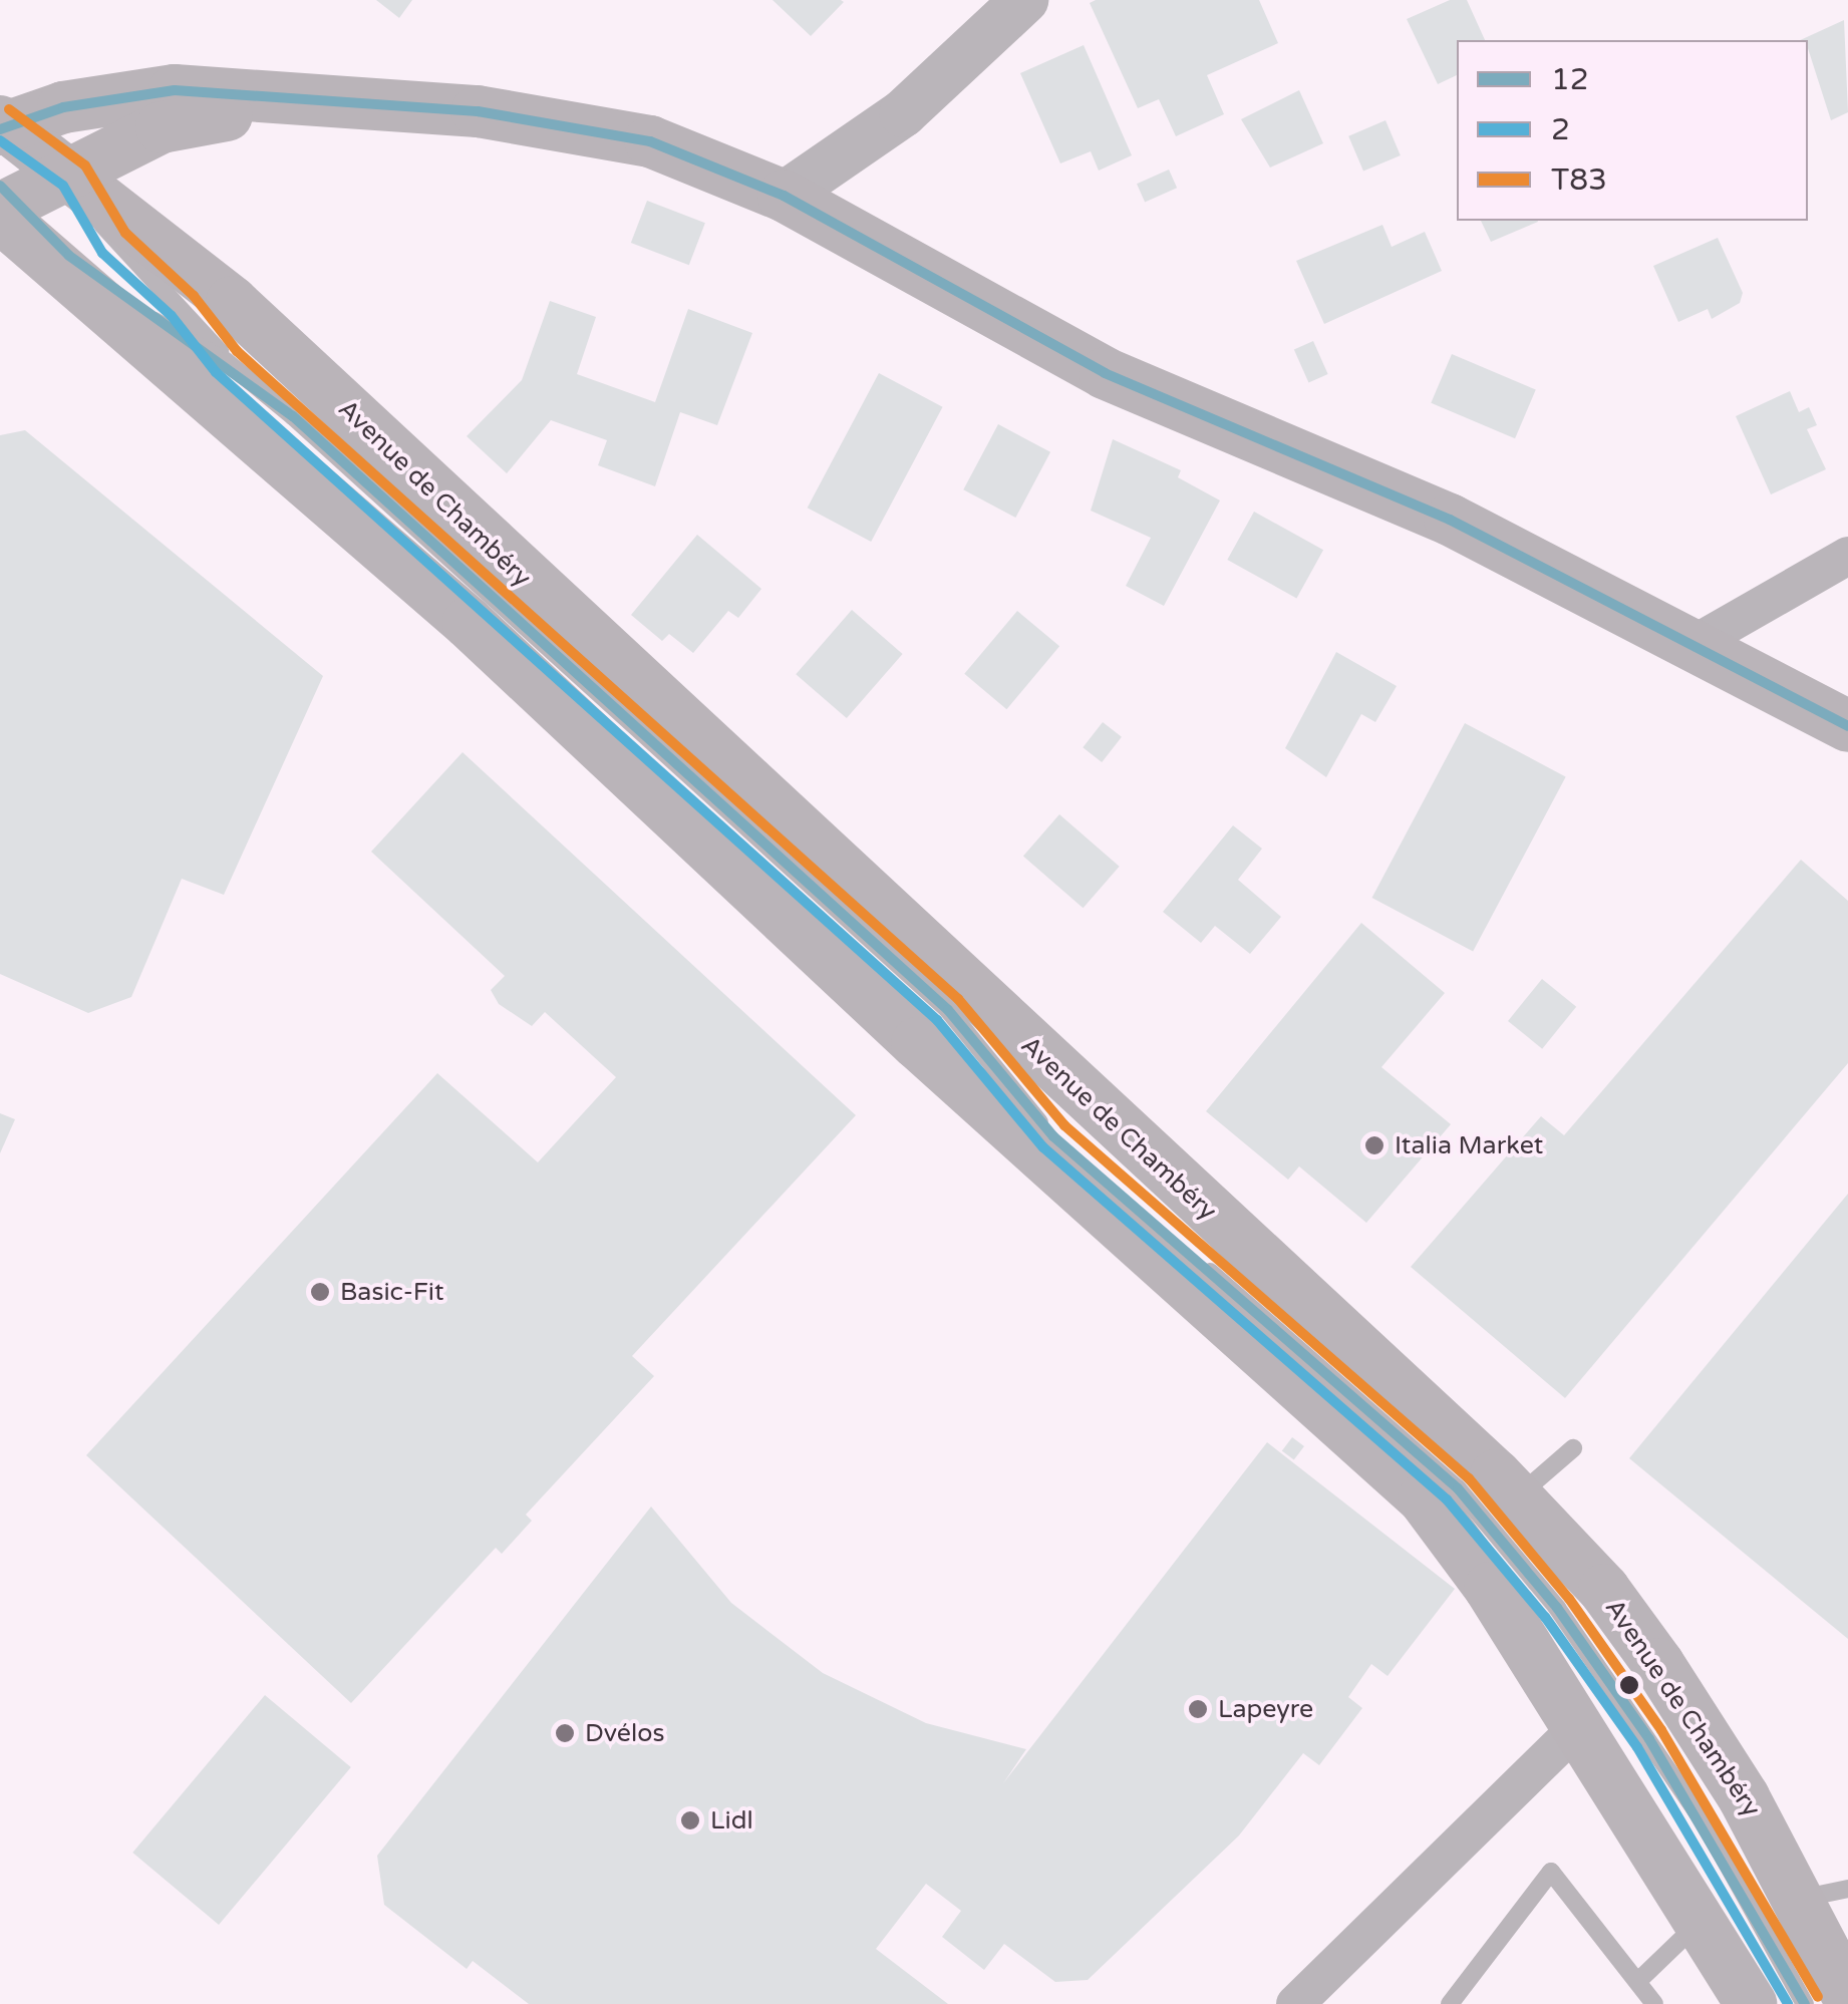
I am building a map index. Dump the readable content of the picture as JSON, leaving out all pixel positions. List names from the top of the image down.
{
  "streets": {
    "main road": ["Avenue de Chambéry"]
  },
  "places": [
    "Italia Market",
    "Basic-Fit",
    "Lapeyre",
    "Dvélos",
    "Lidl"
  ],
  "lines": ["transit line 12", "transit line T83", "transit line 2"],
  "legend": ["12", "2", "T83"]
}
